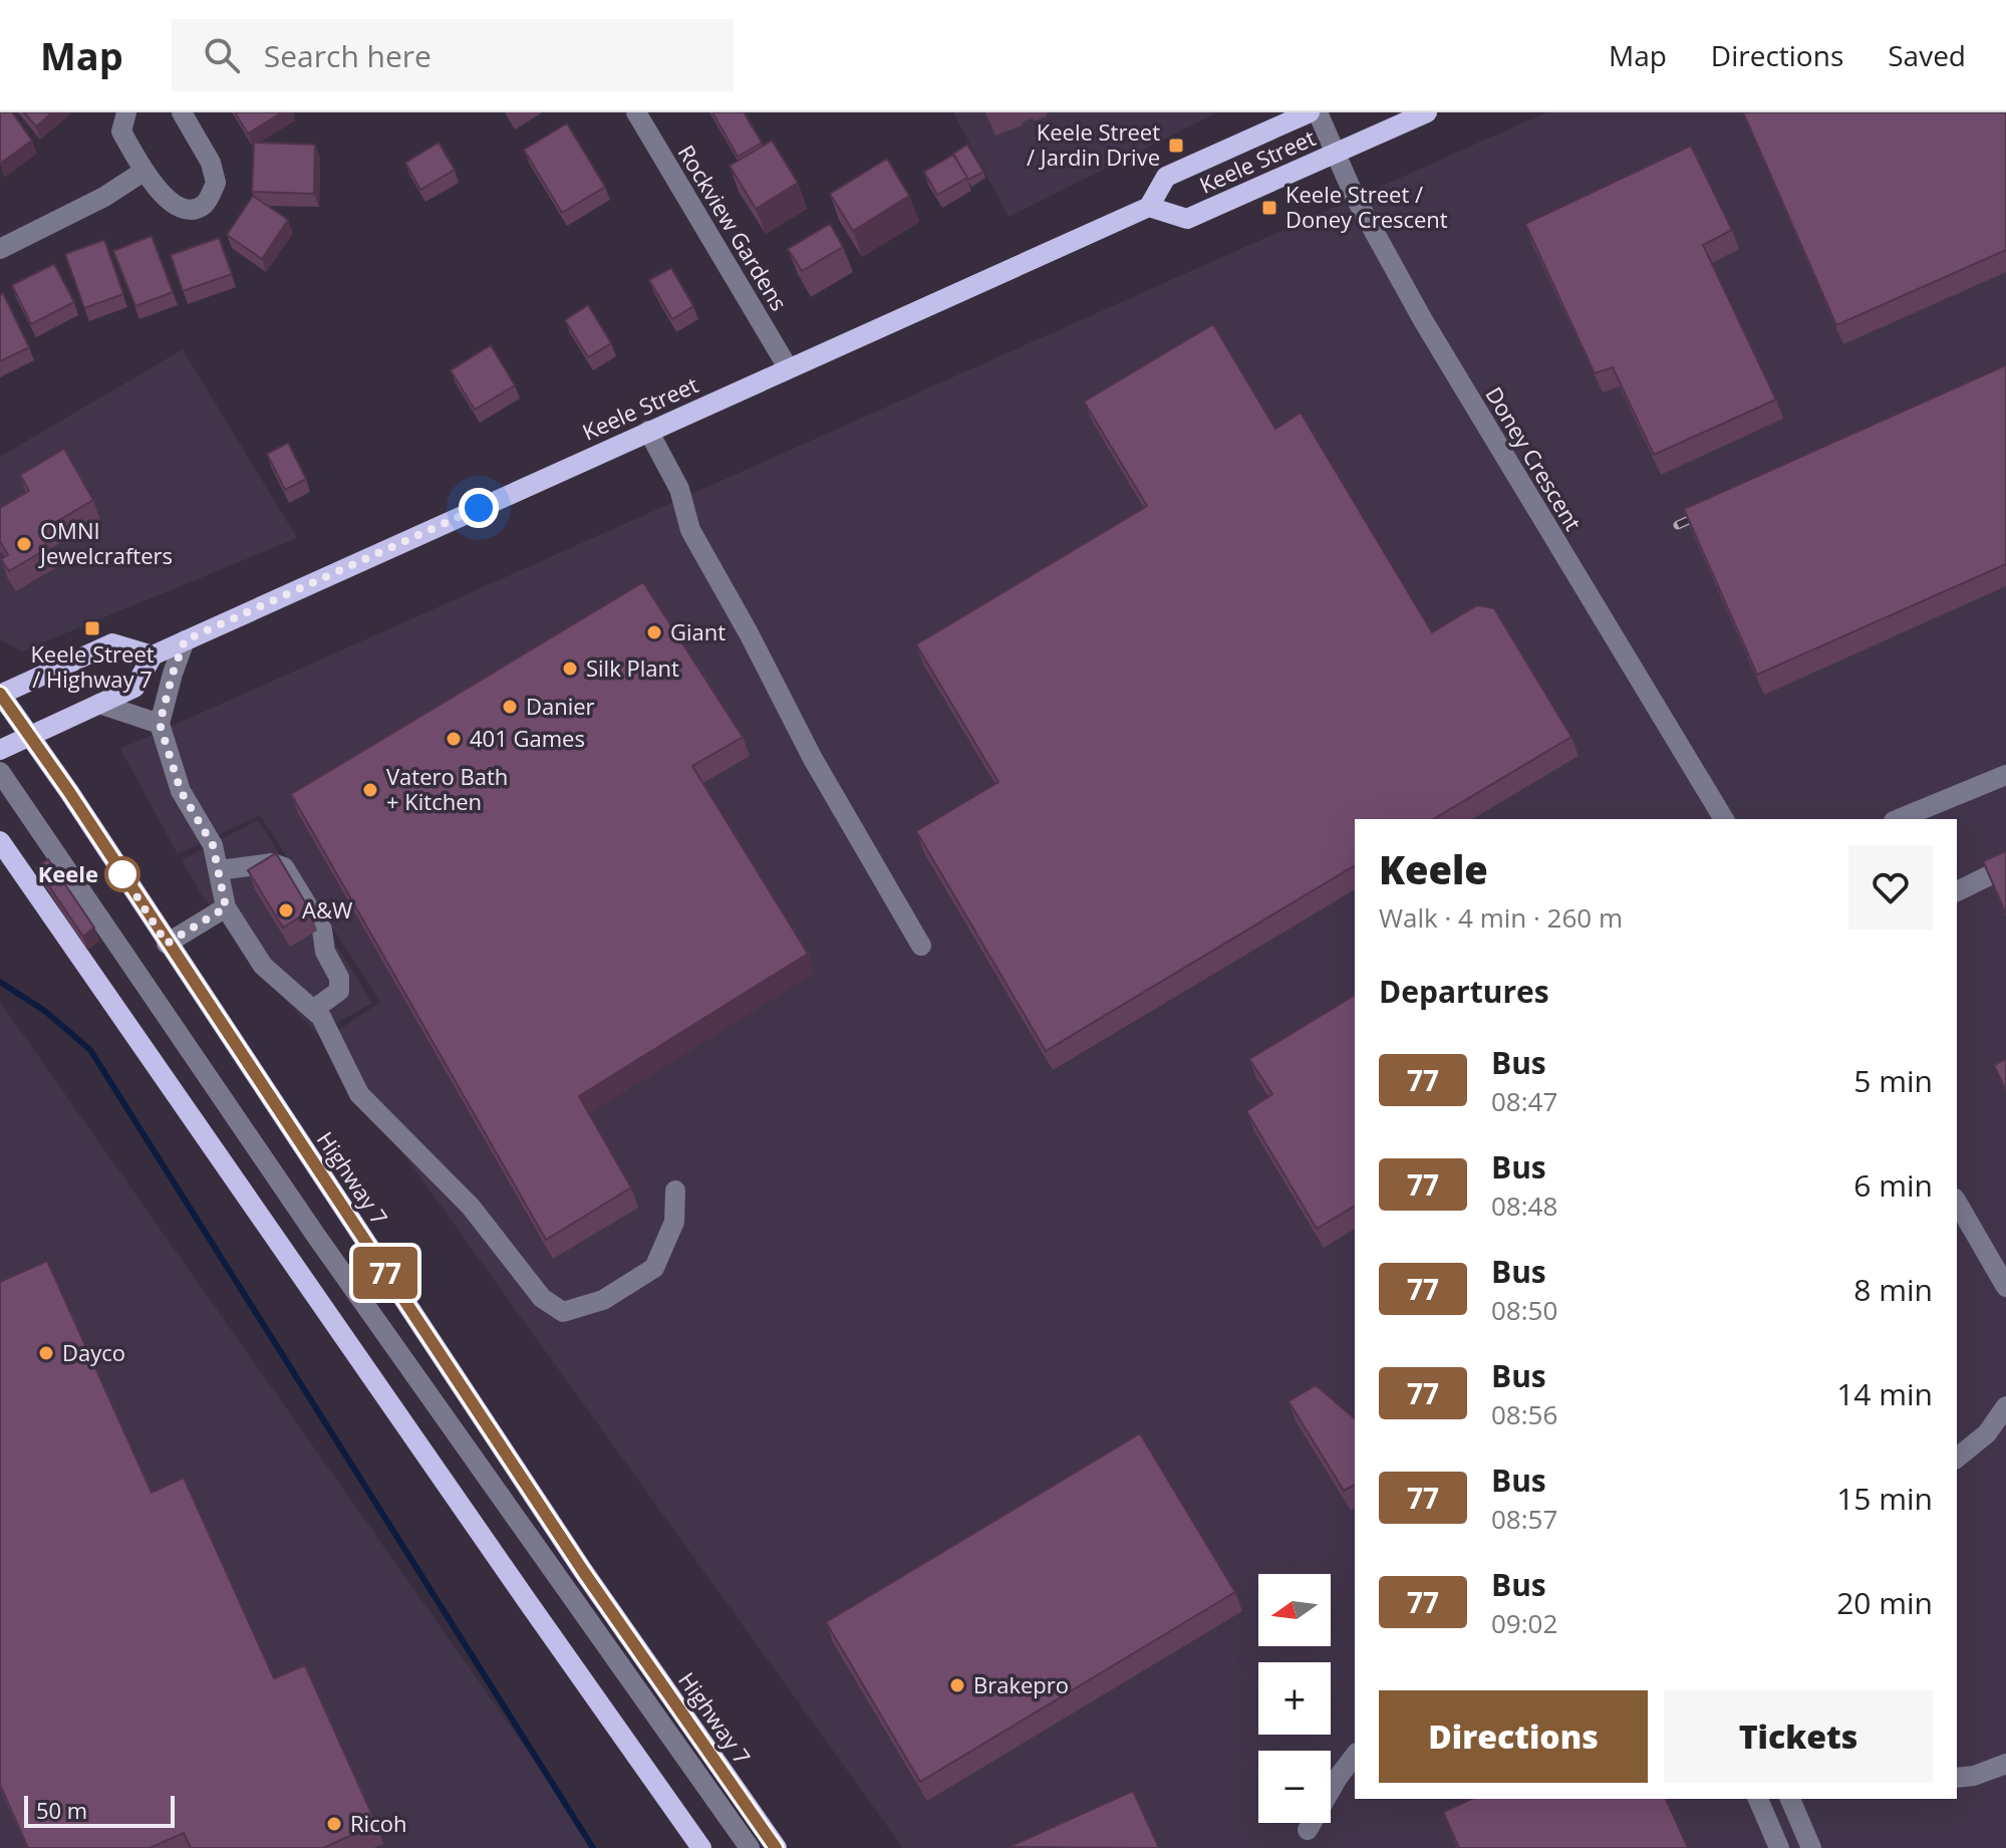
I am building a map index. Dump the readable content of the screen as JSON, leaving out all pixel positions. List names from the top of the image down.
{
  "streets": {
    "main road": ["Keele Street", "Highway 7"],
    "street": ["Rockview Gardens", "Doney Crescent"]
  },
  "crossings": [
    ["Keele Street", "Rockview Gardens"],
    ["Keele Street", "Doney Crescent"]
  ],
  "places": {
    "transit": ["Keele Street / Jardin Drive", "Keele Street / Doney Crescent", "Keele Street / Highway 7"],
    "other": [
      "OMNI Jewelcrafters",
      "Giant",
      "Silk Plant",
      "Danier",
      "401 Games",
      "Vatero Bath + Kitchen",
      "Keele",
      "A&W",
      "Dayco",
      "Brakepro",
      "Ricoh"
    ]
  },
  "lines": ["bus line 77"],
  "scale_bar": "50 m",
  "north": "left",
  "page": {
    "header": "Map",
    "search": "Search here",
    "nav": ["Map", "Directions", "Saved"],
    "on_map": "77",
    "heading": [
      ["Keele", "Walk · 4 min · 260 m"],
      "Departures"
    ],
    "list": [
      {
        "mark": "77",
        "name": "Bus",
        "note": "08:47",
        "value": "5 min"
      },
      {
        "mark": "77",
        "name": "Bus",
        "note": "08:48",
        "value": "6 min"
      },
      {
        "mark": "77",
        "name": "Bus",
        "note": "08:50",
        "value": "8 min"
      },
      {
        "mark": "77",
        "name": "Bus",
        "note": "08:56",
        "value": "14 min"
      },
      {
        "mark": "77",
        "name": "Bus",
        "note": "08:57",
        "value": "15 min"
      },
      {
        "mark": "77",
        "name": "Bus",
        "note": "09:02",
        "value": "20 min"
      }
    ],
    "map_buttons": ["+", "−"],
    "buttons": ["Directions", "Tickets"],
    "scale": "50 m"
  }
}
